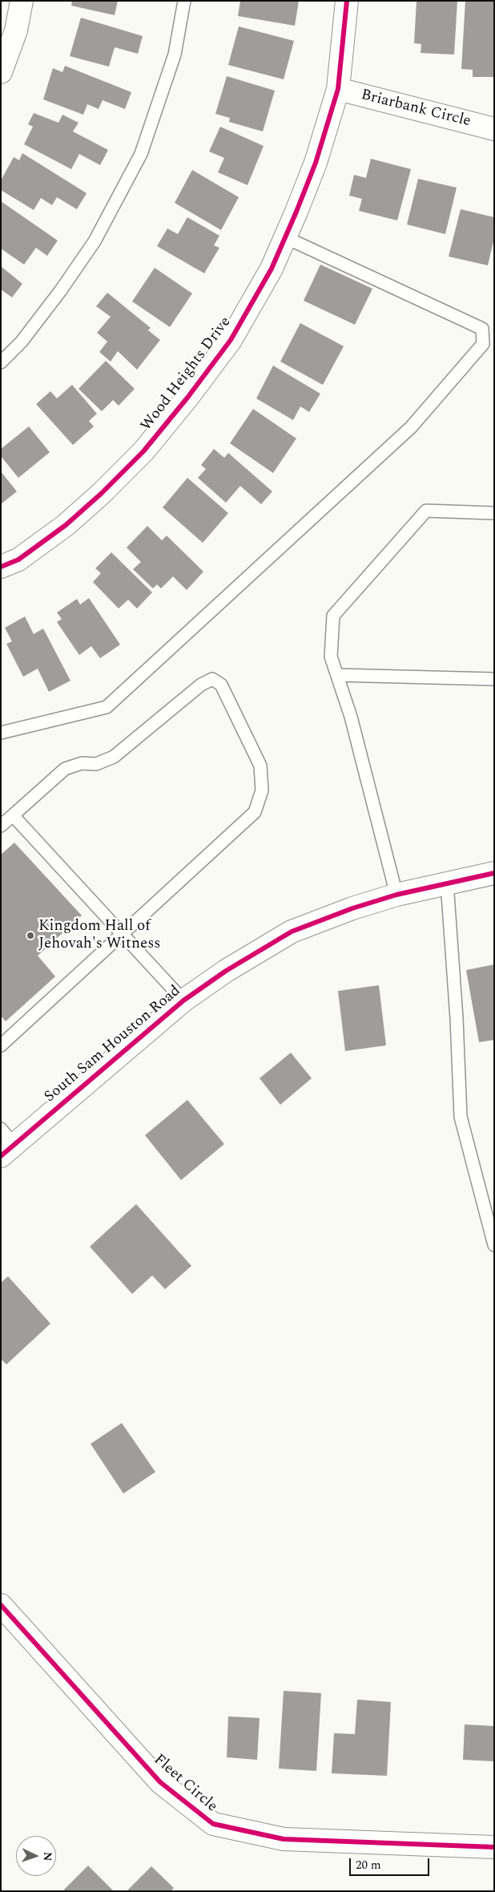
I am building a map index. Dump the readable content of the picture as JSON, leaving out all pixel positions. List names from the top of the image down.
{
  "streets": {
    "street": [
      "Briarbank Circle",
      "Wood Heights Drive",
      "South Sam Houston Road",
      "Fleet Circle"
    ]
  },
  "crossings": [
    ["Briarbank Circle", "Wood Heights Drive"]
  ],
  "places": ["Kingdom Hall of Jehovah's Witness"],
  "scale_bar": "20 m",
  "north": "right"
}
